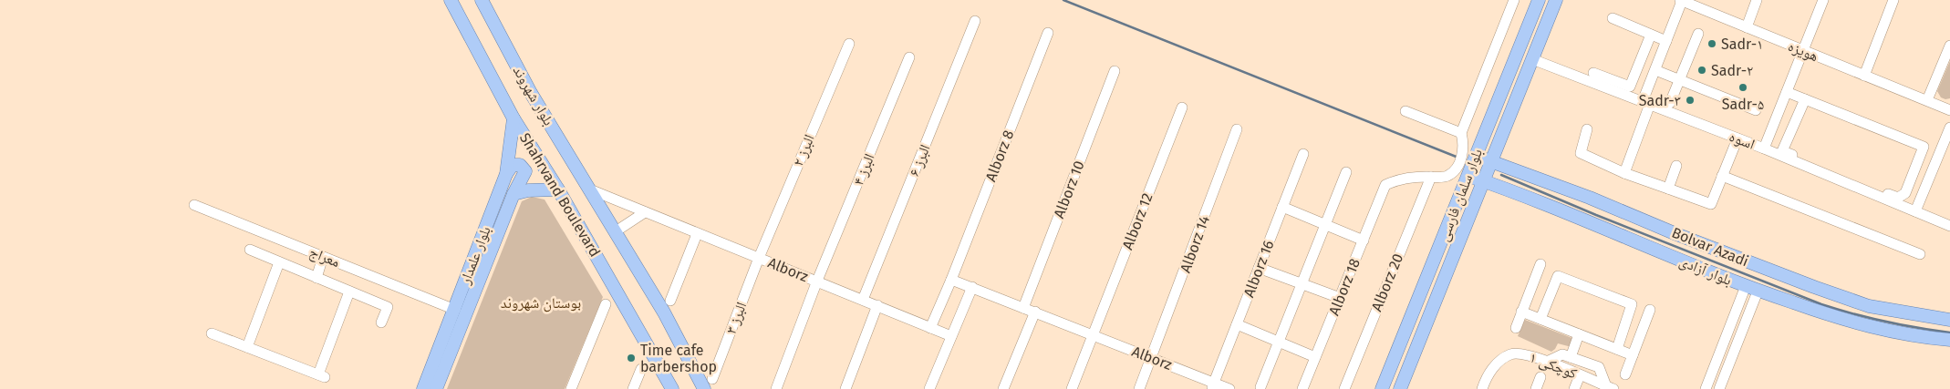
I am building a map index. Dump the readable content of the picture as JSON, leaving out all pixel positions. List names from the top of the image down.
{
  "streets": {
    "main road": [
      "بلوار شهروند",
      "Shahrvand Boulevard",
      "بلوار سلمان فارسی",
      "Bolvar Azadi",
      "بلوار علمدار",
      "بلوار آزادی"
    ],
    "street": [
      "هویزه",
      "اسوه",
      "البرز ۲",
      "Alborz 8",
      "البرز ۶",
      "البرز ۴",
      "Alborz 10",
      "Alborz 12",
      "Alborz 14",
      "معراج",
      "Alborz 16",
      "Alborz",
      "Alborz 20",
      "Alborz 18",
      "البرز ۳",
      "کوچکی ۱"
    ]
  },
  "crossings": [
    ["بلوار شهروند", "Shahrvand Boulevard"],
    ["بلوار شهروند", "Alborz"],
    ["اسوه", "بلوار سلمان فارسی"],
    ["البرز ۲", "Alborz"],
    ["البرز ۲", "البرز ۳"],
    ["Alborz 8", "Alborz"],
    ["البرز ۶", "Alborz"],
    ["البرز ۴", "Alborz"],
    ["Alborz 10", "Alborz"],
    ["Shahrvand Boulevard", "بلوار علمدار"],
    ["Shahrvand Boulevard", "Alborz"],
    ["بلوار سلمان فارسی", "Bolvar Azadi"],
    ["بلوار سلمان فارسی", "بلوار آزادی"],
    ["Alborz 12", "Alborz"],
    ["Alborz 14", "Alborz"],
    ["بلوار علمدار", "معراج"],
    ["Alborz 16", "Alborz"],
    ["Alborz", "البرز ۳"],
    ["Alborz 20", "Alborz 18"]
  ],
  "parks": ["بوستان شهروند"],
  "places": [
    "Sadr-۱",
    "Sadr-۲",
    "Sadr-۵",
    "Sadr-۳",
    "Time cafe barbershop"
  ]
}
